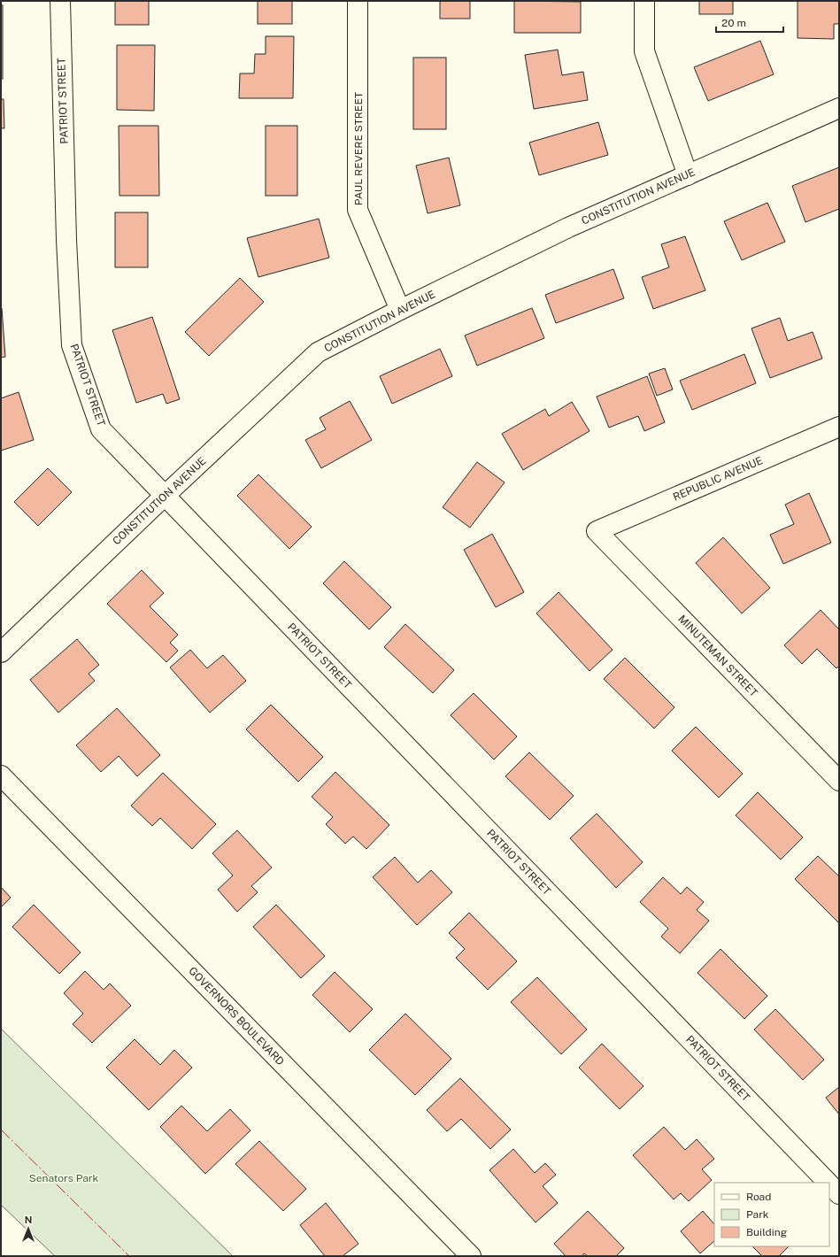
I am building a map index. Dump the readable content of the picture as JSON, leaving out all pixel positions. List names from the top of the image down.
{
  "streets": {
    "street": [
      "PATRIOT STREET",
      "PAUL REVERE STREET",
      "CONSTITUTION AVENUE",
      "REPUBLIC AVENUE",
      "MINUTEMAN STREET",
      "GOVERNORS BOULEVARD"
    ]
  },
  "crossings": [
    ["PATRIOT STREET", "CONSTITUTION AVENUE"],
    ["PAUL REVERE STREET", "CONSTITUTION AVENUE"],
    ["REPUBLIC AVENUE", "MINUTEMAN STREET"]
  ],
  "parks": ["Senators Park"],
  "legend": ["Road", "Park", "Building"],
  "scale_bar": "20 m",
  "north": "top"
}
